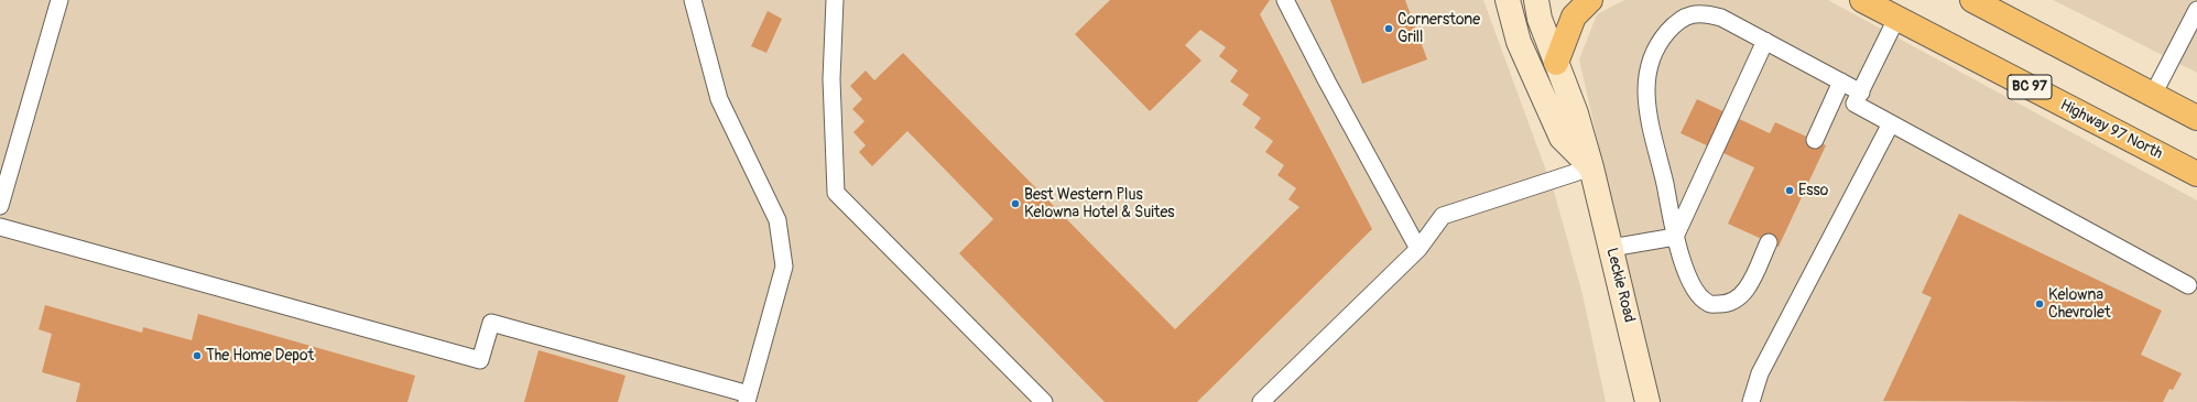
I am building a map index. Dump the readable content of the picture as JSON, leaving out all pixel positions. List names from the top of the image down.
{
  "streets": {
    "highway": ["BC 97", "Highway 97 North"],
    "main road": ["Leckie Road"]
  },
  "places": [
    "Cornerstone Grill",
    "Esso",
    "Best Western Plus Kelowna Hotel & Suites",
    "Kelowna Chevrolet",
    "The Home Depot"
  ]
}
